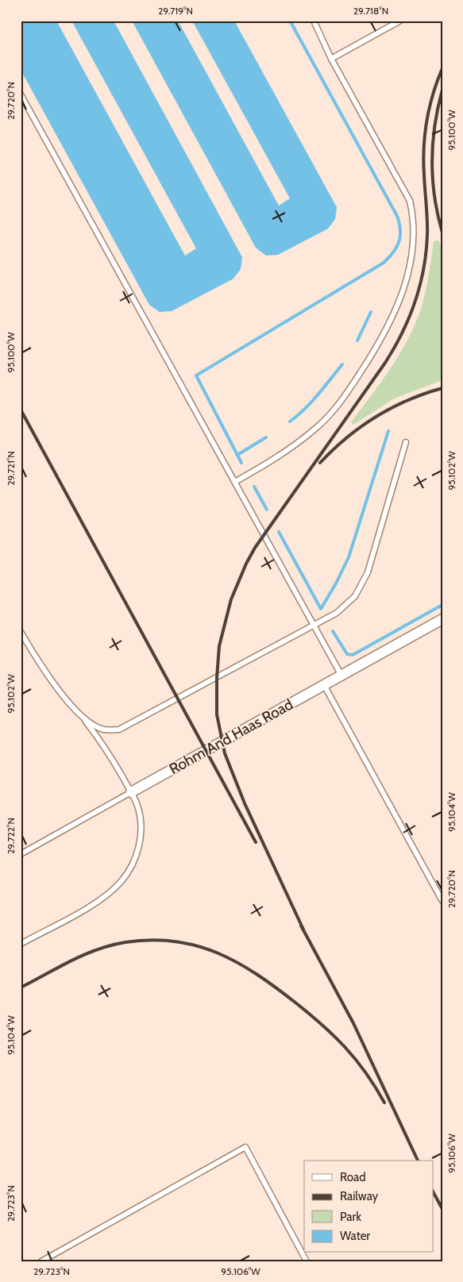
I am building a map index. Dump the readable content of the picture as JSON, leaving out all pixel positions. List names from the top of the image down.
{
  "streets": {
    "street": ["Rohm And Haas Road"]
  },
  "legend": [
    "Road",
    "Railway",
    "Park",
    "Water"
  ],
  "coordinates": [
    "29.719°N",
    "29.718°N",
    "29.720°N",
    "95.100°W",
    "29.721°N",
    "95.102°W",
    "95.104°W",
    "29.722°N",
    "95.106°W",
    "29.723°N"
  ]
}
